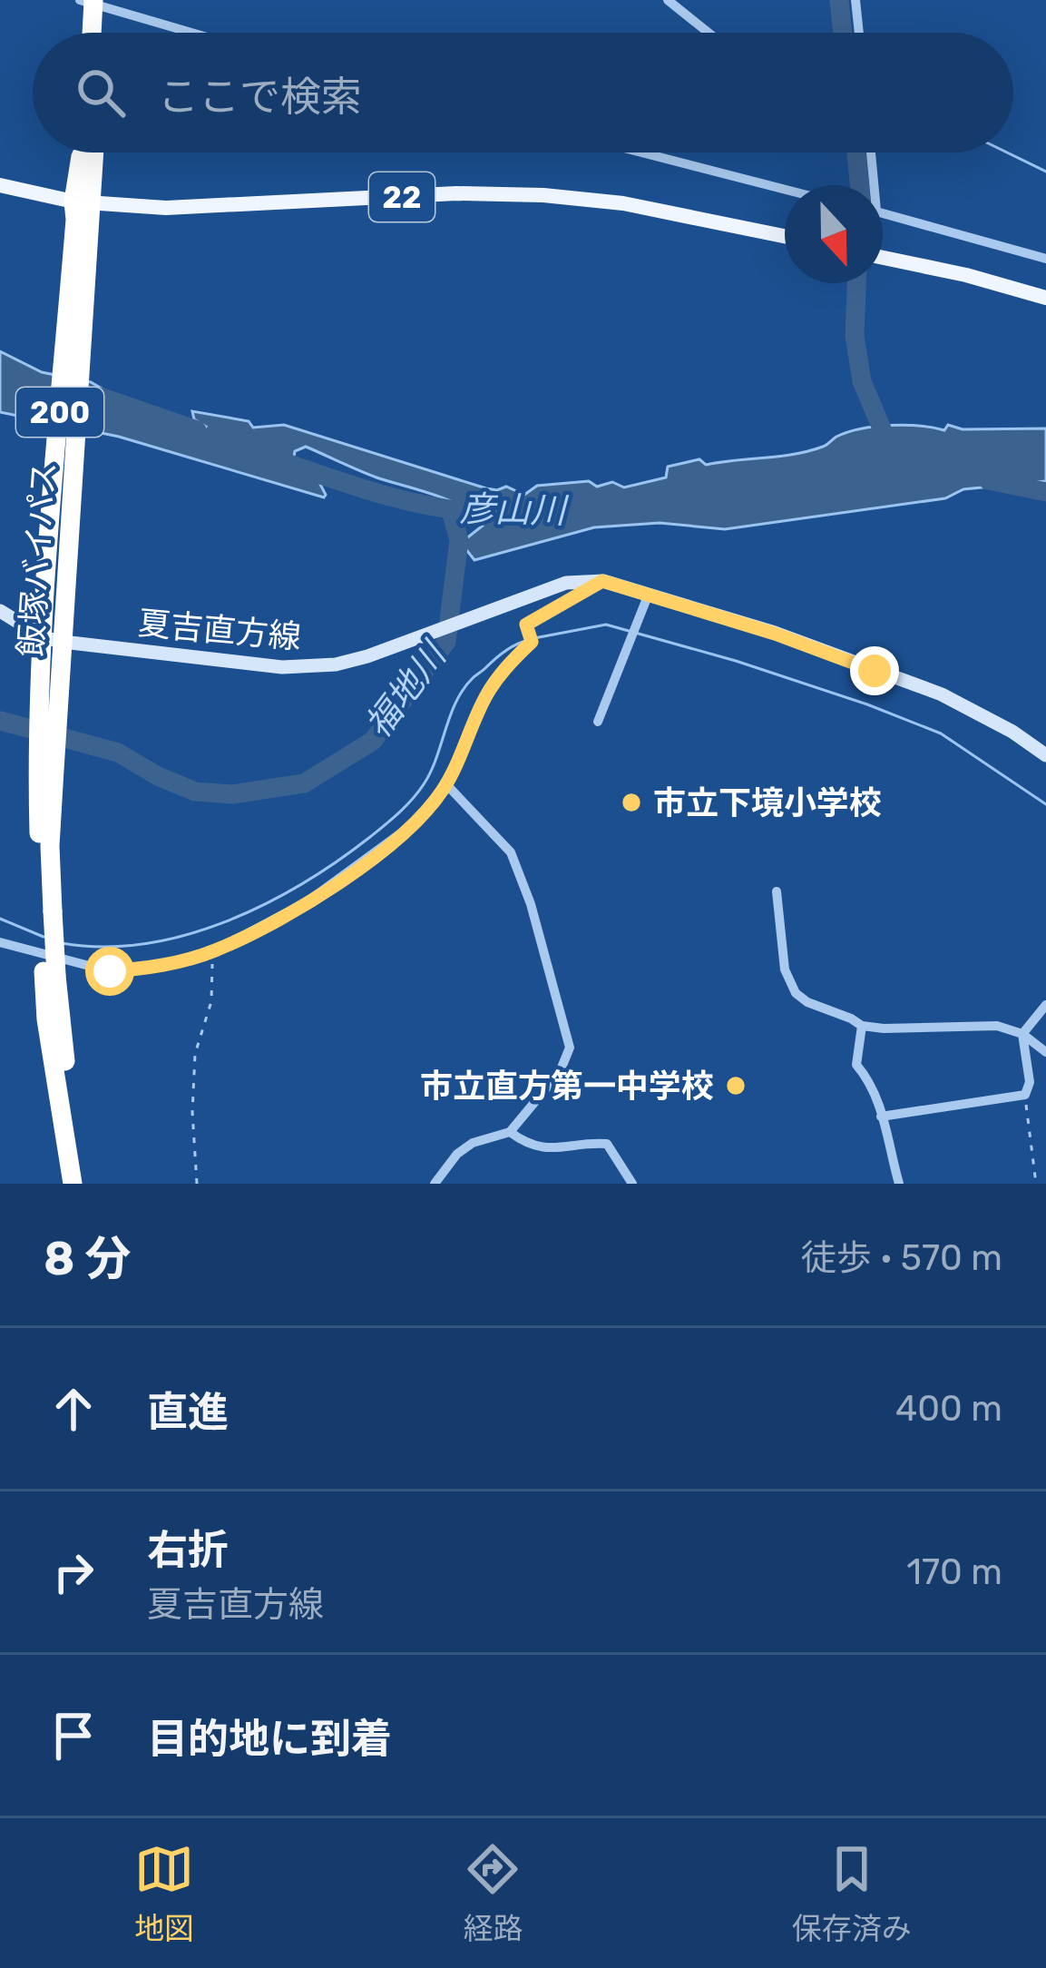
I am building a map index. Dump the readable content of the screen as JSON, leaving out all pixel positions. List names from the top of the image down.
{
  "streets": {
    "highway": ["200"],
    "main road": ["22", "夏吉直方線"]
  },
  "crossings": [
    ["22", "200"],
    ["200", "夏吉直方線"]
  ],
  "water": ["彦山川", "福地川"],
  "places": ["市立下境小学校", "市立直方第一中学校"],
  "north": "bottom",
  "page": {
    "search": "ここで検索",
    "heading": ["8 分", "徒歩 · 570 m"],
    "list": [
      ["直進", "400 m"],
      ["右折", "夏吉直方線", "170 m"],
      "目的地に到着"
    ],
    "nav": ["地図", "経路", "保存済み"]
  }
}
